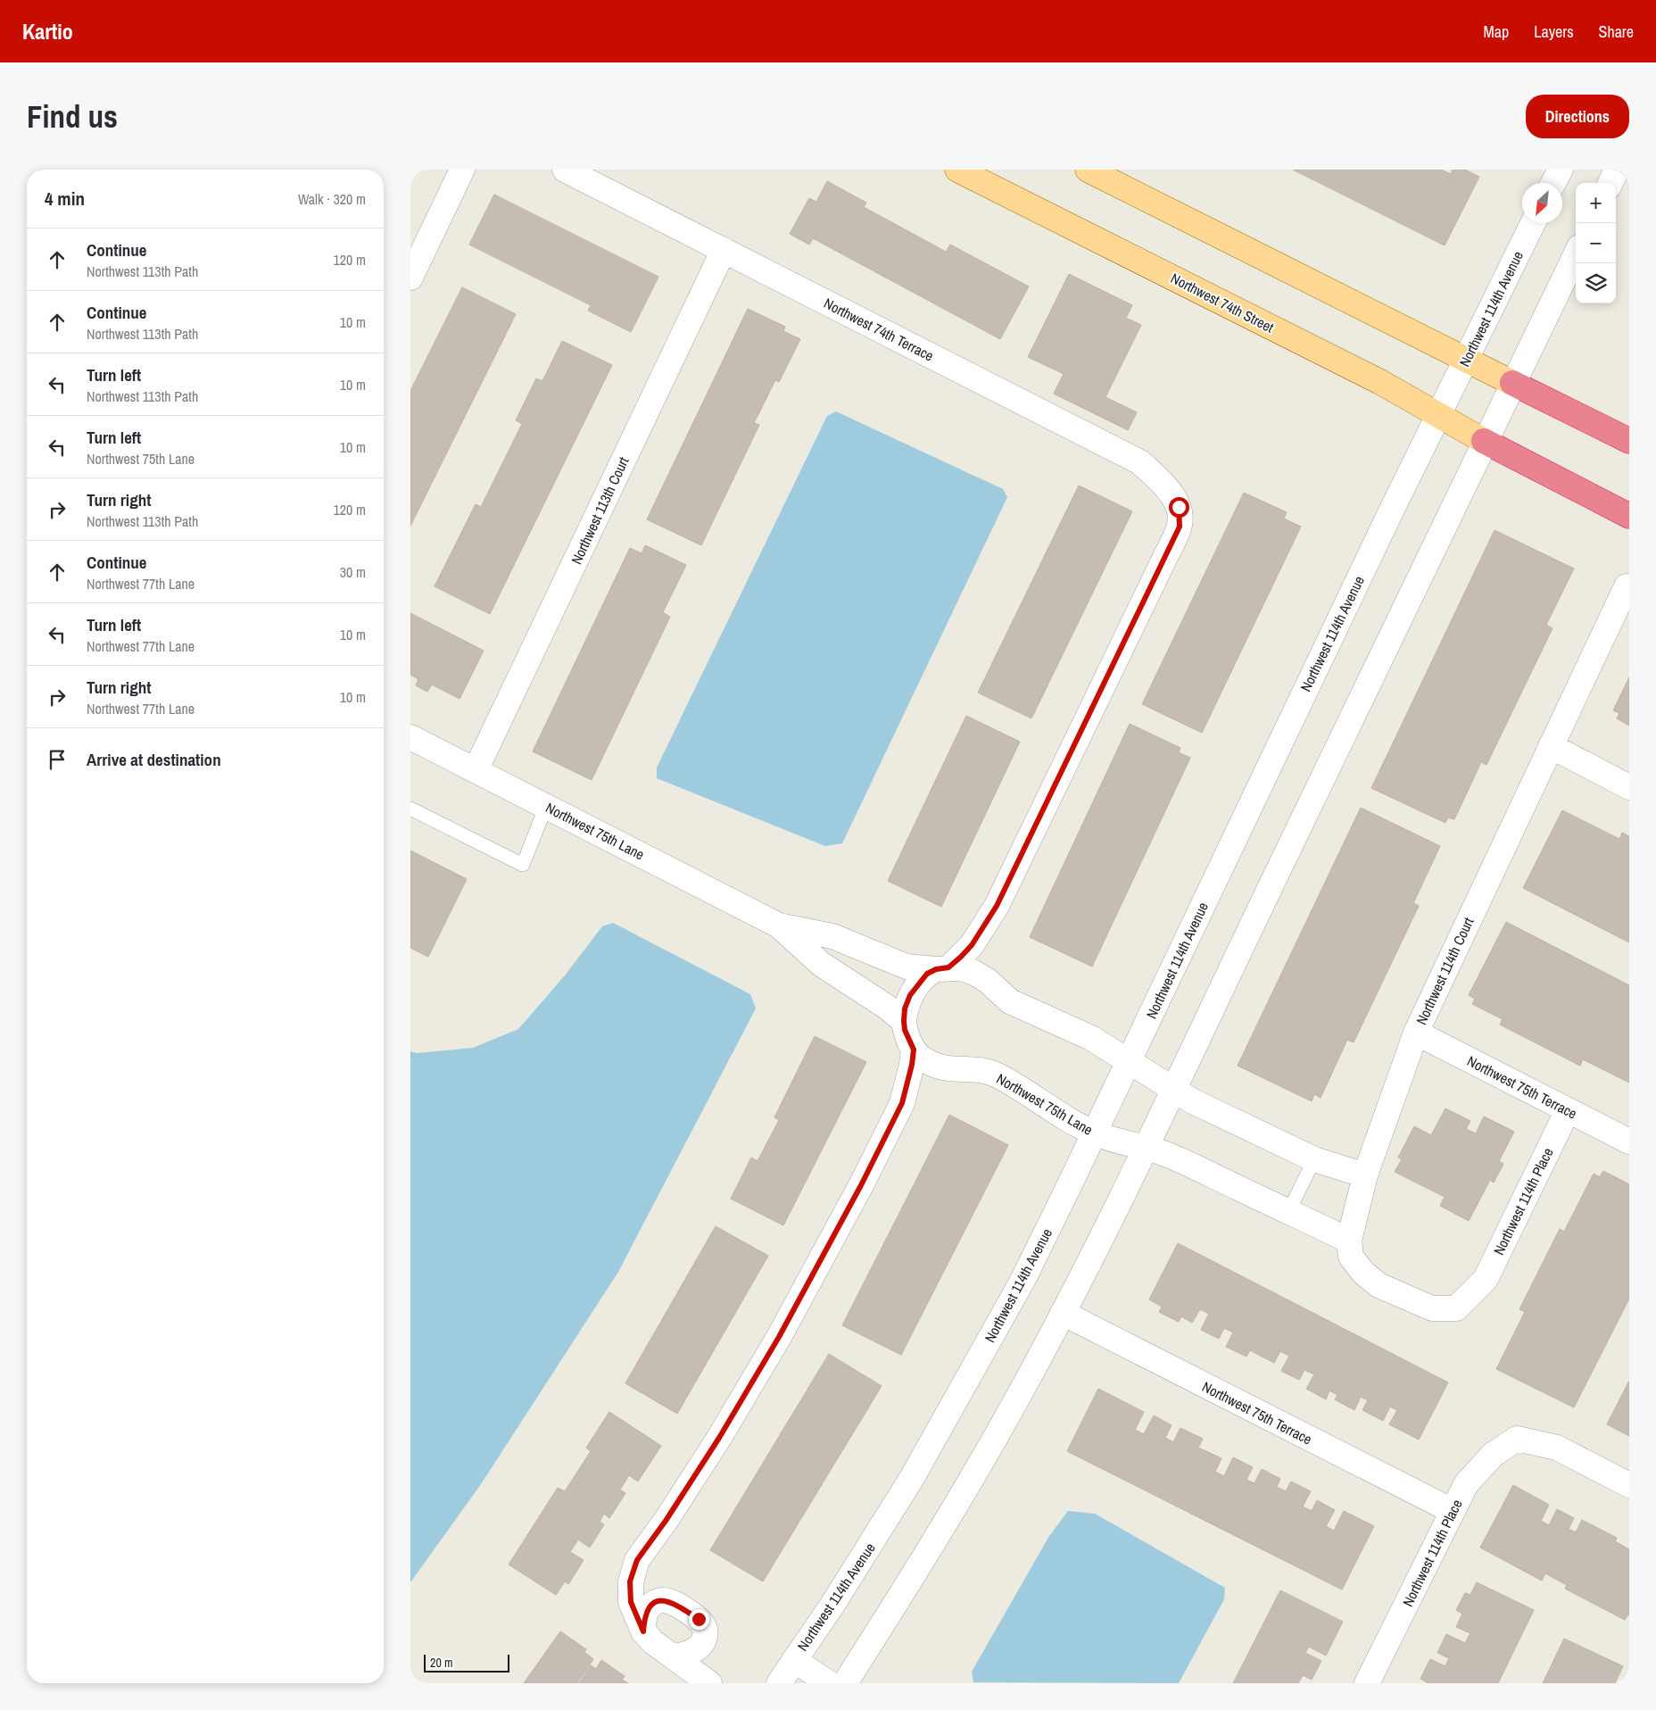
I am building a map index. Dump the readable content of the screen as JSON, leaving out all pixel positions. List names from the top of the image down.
{
  "streets": {
    "main road": ["Northwest 74th Street"],
    "street": [
      "Northwest 114th Avenue",
      "Northwest 74th Terrace",
      "Northwest 113th Court",
      "Northwest 75th Lane",
      "Northwest 114th Court",
      "Northwest 75th Terrace",
      "Northwest 114th Place"
    ]
  },
  "crossings": [
    ["Northwest 74th Street", "Northwest 114th Avenue"],
    ["Northwest 114th Avenue", "Northwest 75th Lane"],
    ["Northwest 74th Terrace", "Northwest 113th Court"],
    ["Northwest 74th Terrace", "Northwest 75th Lane"],
    ["Northwest 113th Court", "Northwest 75th Lane"],
    ["Northwest 75th Lane", "Northwest 114th Court"],
    ["Northwest 114th Court", "Northwest 75th Terrace"],
    ["Northwest 114th Court", "Northwest 114th Place"],
    ["Northwest 75th Terrace", "Northwest 114th Place"]
  ],
  "scale_bar": "20 m",
  "north": "bottom left",
  "page": {
    "header": "Kartio",
    "nav": ["Map", "Layers", "Share"],
    "buttons": "Directions",
    "title": "Find us",
    "heading": ["4 min", "Walk · 320 m"],
    "map_buttons": ["+", "−"],
    "list": [
      ["Continue", "Northwest 113th Path", "120 m"],
      ["Continue", "Northwest 113th Path", "10 m"],
      ["Turn left", "Northwest 113th Path", "10 m"],
      ["Turn left", "Northwest 75th Lane", "10 m"],
      ["Turn right", "Northwest 113th Path", "120 m"],
      ["Continue", "Northwest 77th Lane", "30 m"],
      ["Turn left", "Northwest 77th Lane", "10 m"],
      ["Turn right", "Northwest 77th Lane", "10 m"],
      "Arrive at destination"
    ],
    "scale": "20 m"
  }
}
